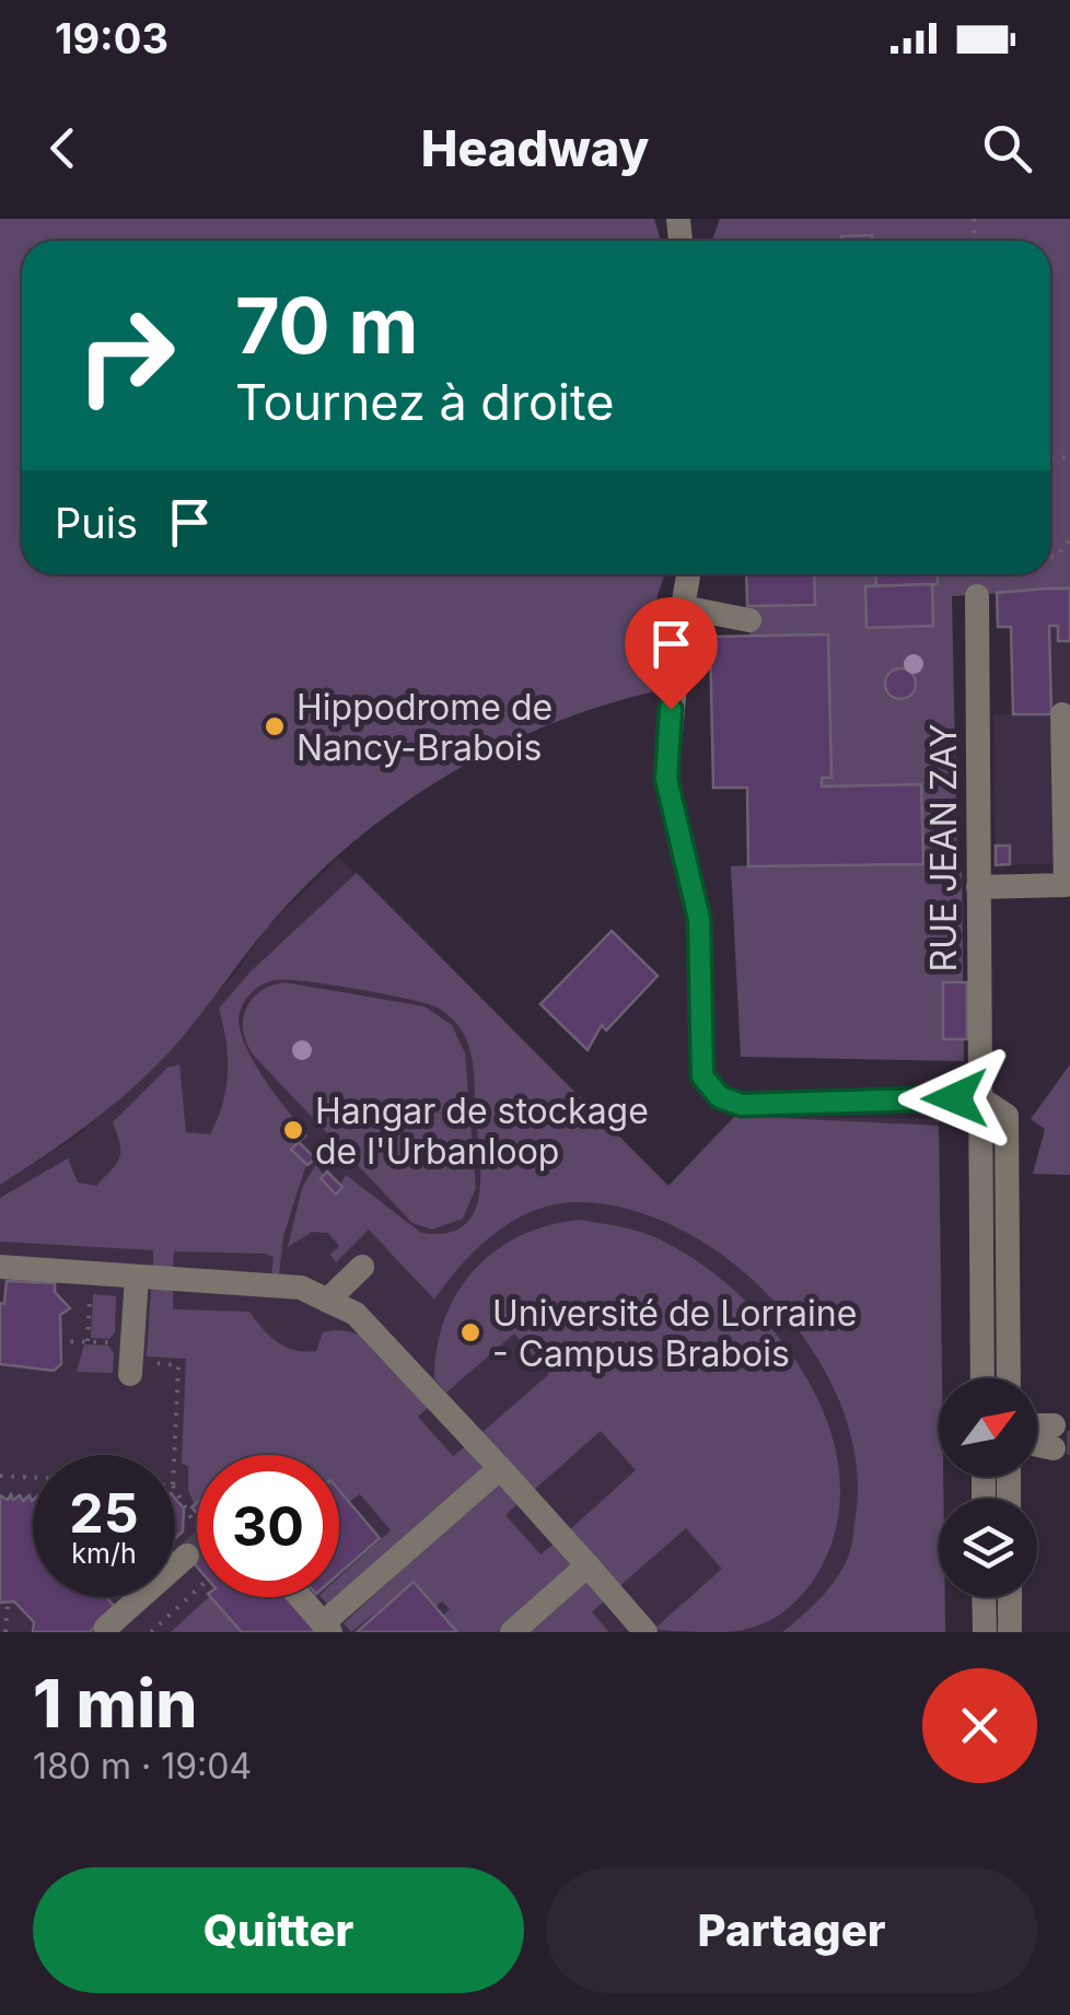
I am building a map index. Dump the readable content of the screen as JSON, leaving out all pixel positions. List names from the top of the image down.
{
  "streets": {
    "street": ["RUE JEAN ZAY"]
  },
  "places": ["Hippodrome de Nancy-Brabois", "Hangar de stockage de l'Urbanloop", "Université de Lorraine - Campus Brabois"],
  "north": "top right",
  "page": {
    "status": "19:03",
    "header": "Headway",
    "turn": ["70 m", "Tournez à droite"],
    "then": "Puis",
    "speed": "25 km/h",
    "limit": "30",
    "heading": ["1 min", "180 m · 19:04"],
    "buttons": ["Quitter", "Partager"]
  }
}
